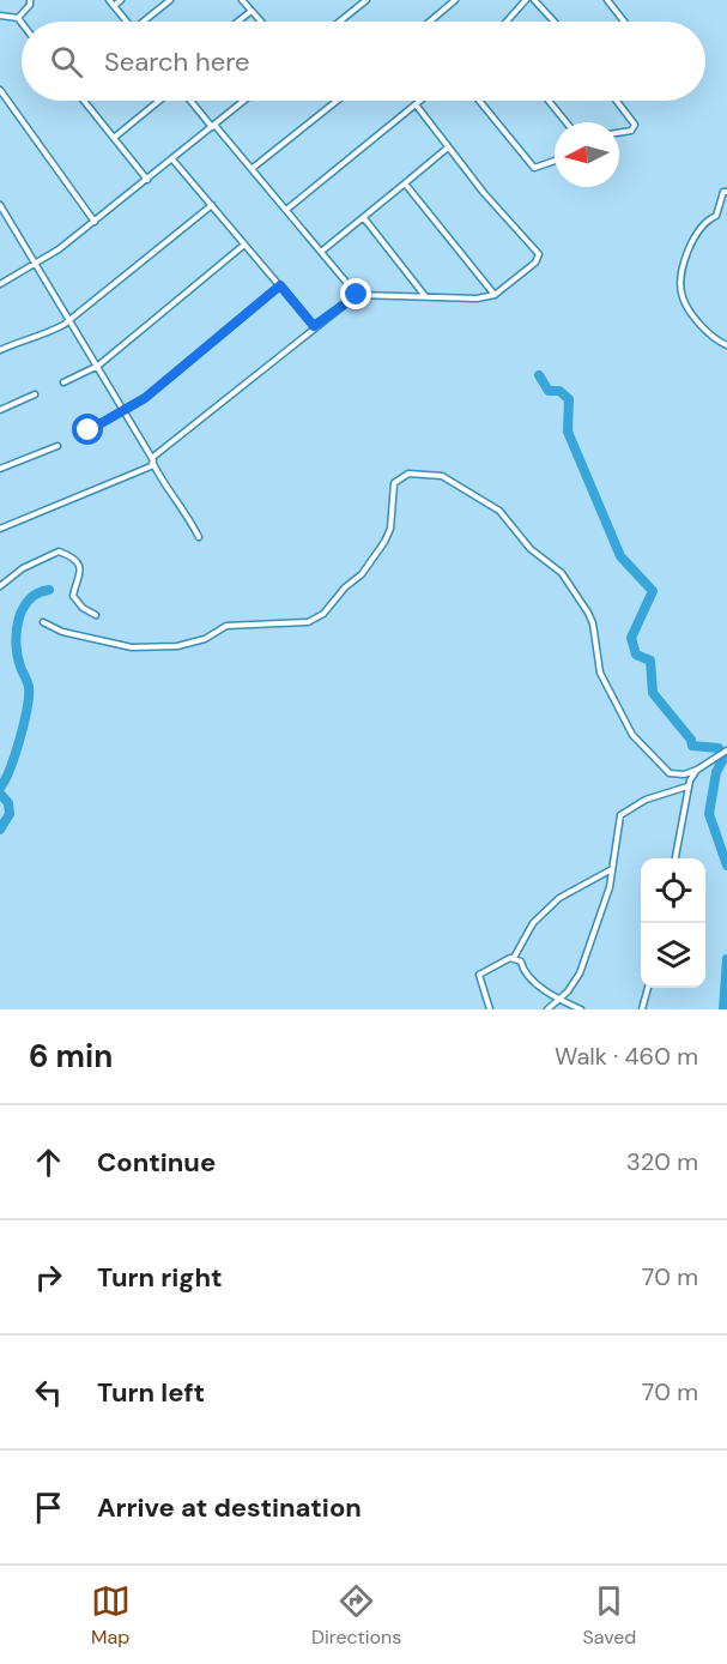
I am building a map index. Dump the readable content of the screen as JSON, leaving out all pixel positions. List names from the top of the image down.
{
  "north": "left",
  "page": {
    "search": "Search here",
    "heading": ["6 min", "Walk · 460 m"],
    "list": [
      ["Continue", "320 m"],
      ["Turn right", "70 m"],
      ["Turn left", "70 m"],
      "Arrive at destination"
    ],
    "nav": ["Map", "Directions", "Saved"]
  }
}
